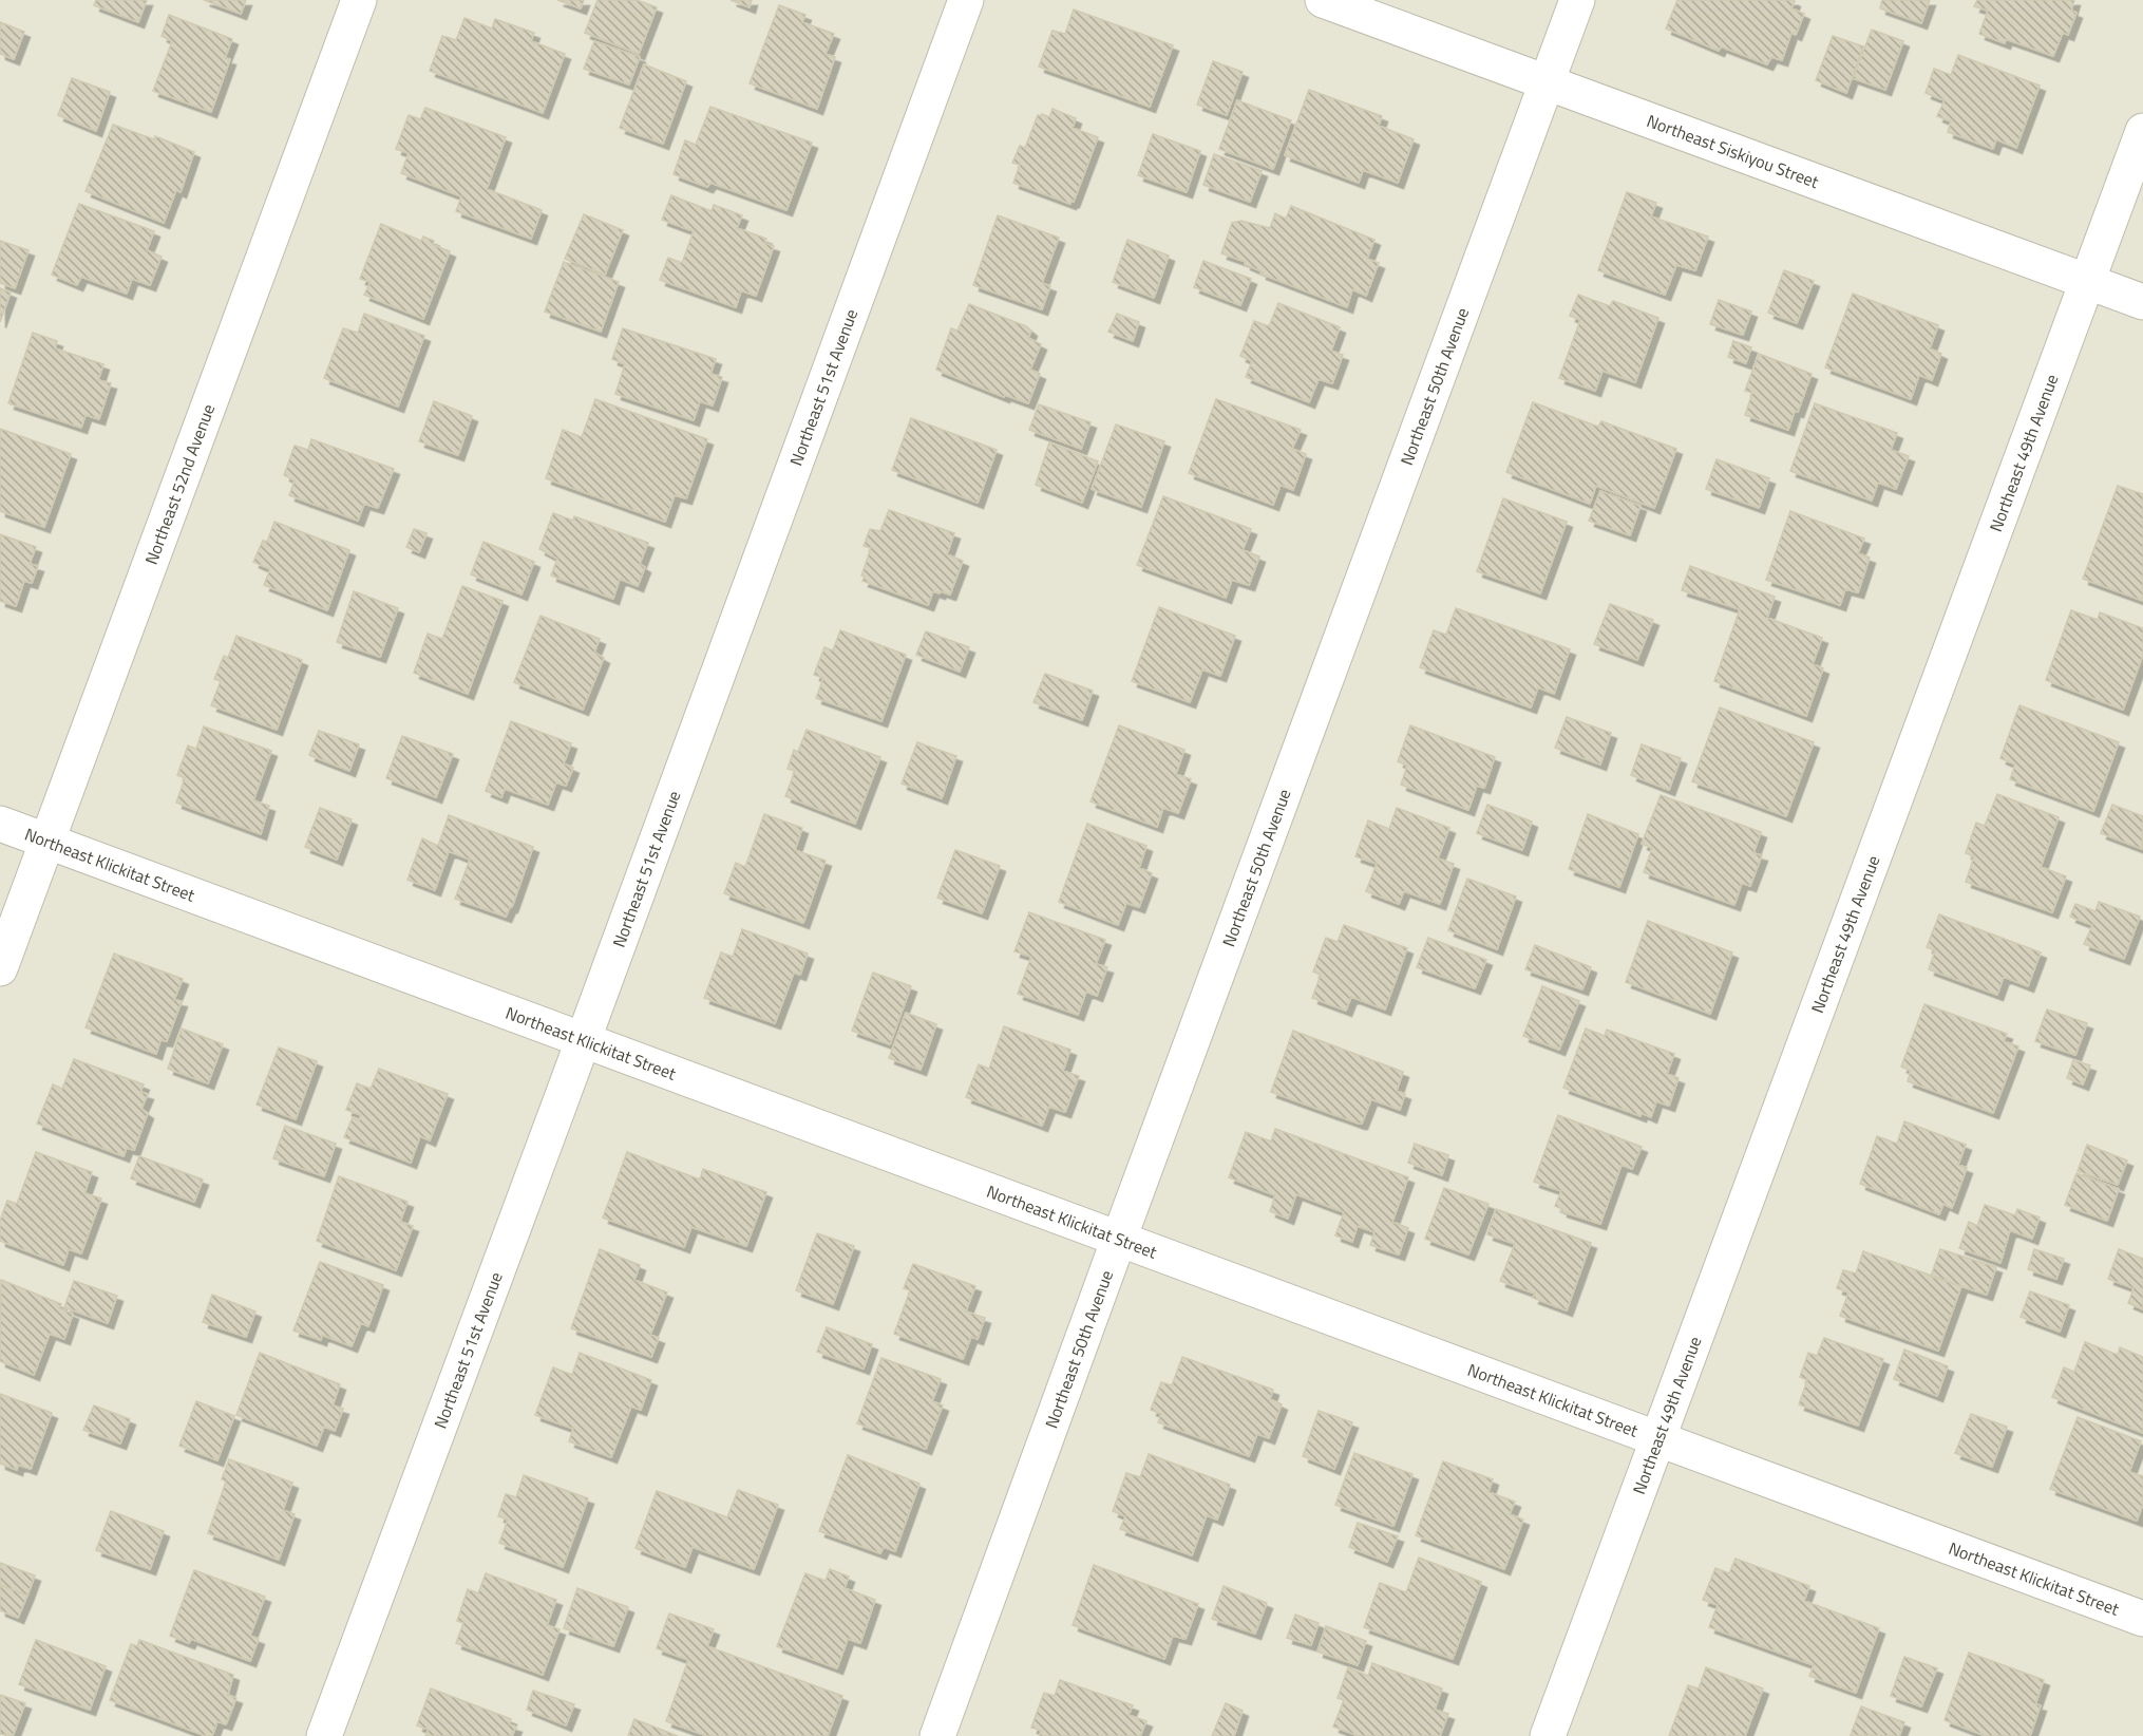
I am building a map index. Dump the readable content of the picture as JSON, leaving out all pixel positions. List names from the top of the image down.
{
  "streets": {
    "street": [
      "Northeast Siskiyou Street",
      "Northeast 51st Avenue",
      "Northeast 50th Avenue",
      "Northeast 49th Avenue",
      "Northeast 52nd Avenue",
      "Northeast Klickitat Street"
    ]
  },
  "crossings": [
    ["Northeast Siskiyou Street", "Northeast 50th Avenue"],
    ["Northeast Siskiyou Street", "Northeast 49th Avenue"],
    ["Northeast 51st Avenue", "Northeast Klickitat Street"],
    ["Northeast 50th Avenue", "Northeast Klickitat Street"],
    ["Northeast 49th Avenue", "Northeast Klickitat Street"],
    ["Northeast 52nd Avenue", "Northeast Klickitat Street"]
  ]
}
